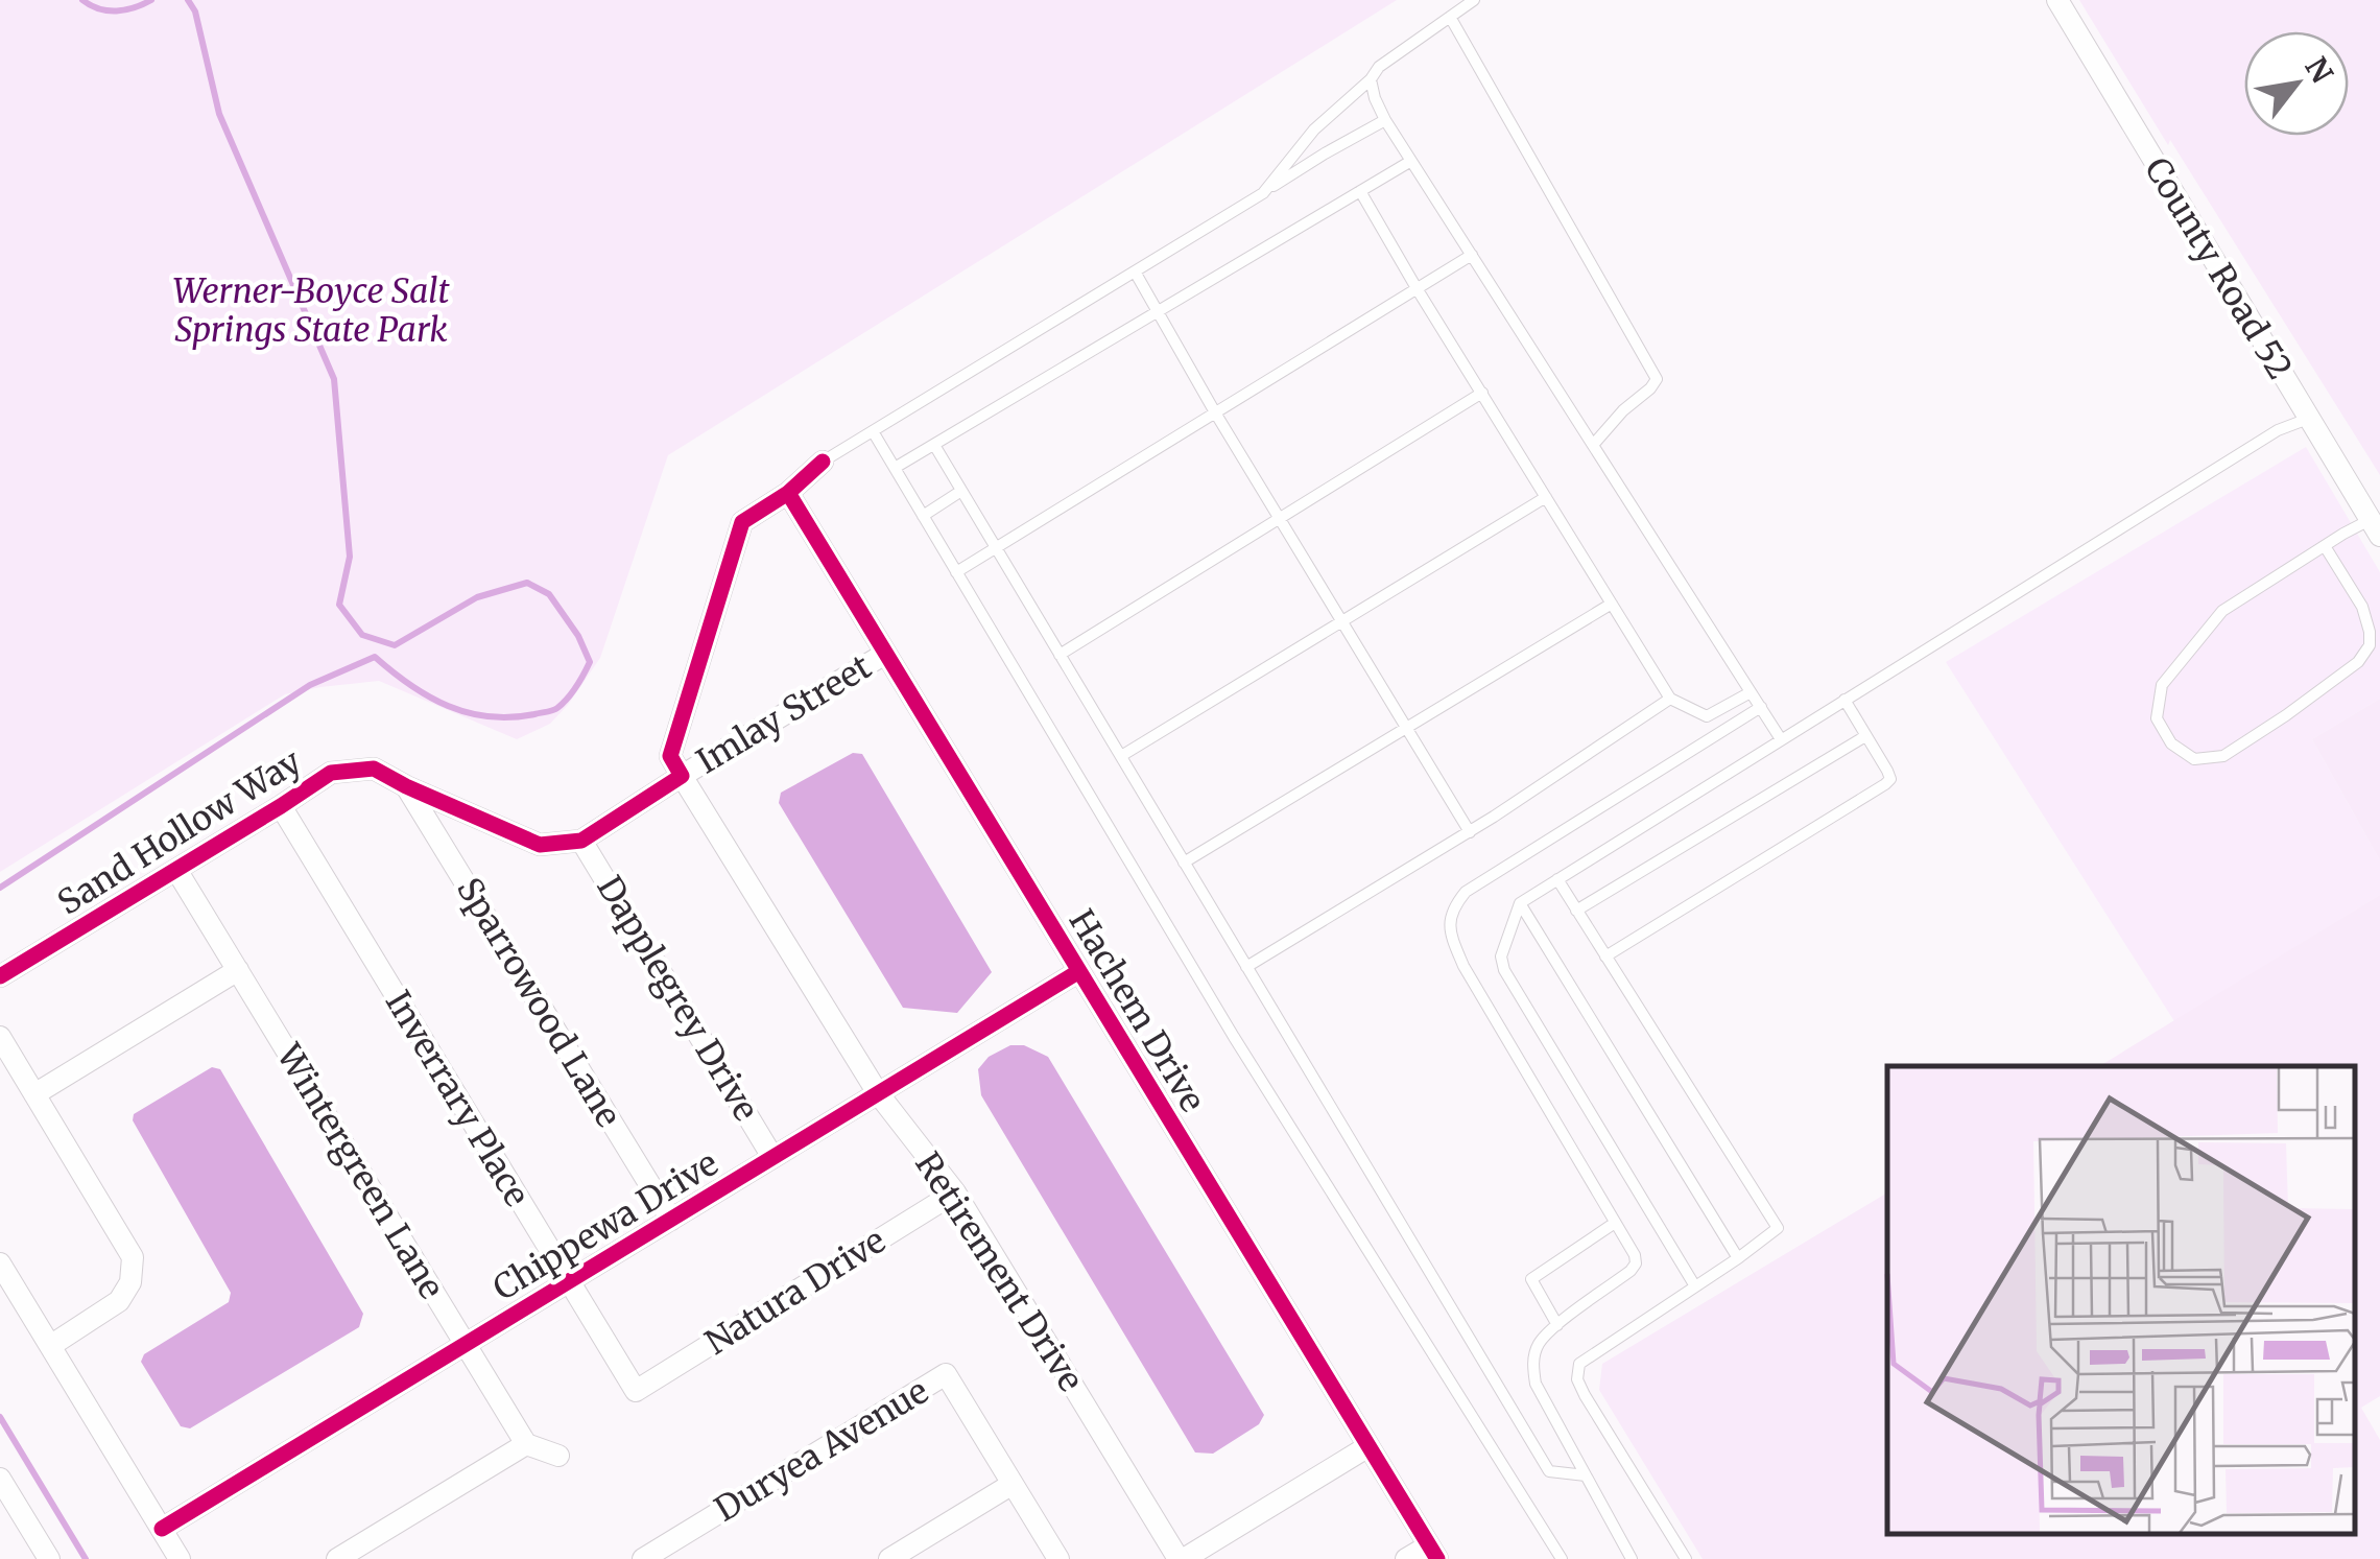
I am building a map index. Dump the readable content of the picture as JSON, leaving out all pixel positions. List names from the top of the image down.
{
  "streets": {
    "street": [
      "County Road 52",
      "Imlay Street",
      "Sand Hollow Way",
      "Dapplegrey Drive",
      "Sparrowood Lane",
      "Hachem Drive",
      "Inverrary Place",
      "Wintergreen Lane",
      "Chippewa Drive",
      "Retirement Drive",
      "Natura Drive",
      "Duryea Avenue"
    ]
  },
  "crossings": [
    ["Imlay Street", "Hachem Drive"],
    ["Imlay Street", "Retirement Drive"],
    ["Sand Hollow Way", "Dapplegrey Drive"],
    ["Sand Hollow Way", "Sparrowood Lane"],
    ["Sand Hollow Way", "Inverrary Place"],
    ["Sand Hollow Way", "Wintergreen Lane"],
    ["Dapplegrey Drive", "Chippewa Drive"],
    ["Sparrowood Lane", "Chippewa Drive"],
    ["Hachem Drive", "Chippewa Drive"],
    ["Inverrary Place", "Chippewa Drive"],
    ["Inverrary Place", "Natura Drive"],
    ["Wintergreen Lane", "Chippewa Drive"],
    ["Chippewa Drive", "Retirement Drive"],
    ["Retirement Drive", "Natura Drive"]
  ],
  "parks": ["Werner-Boyce Salt Springs State Park"],
  "north": "top right"
}
